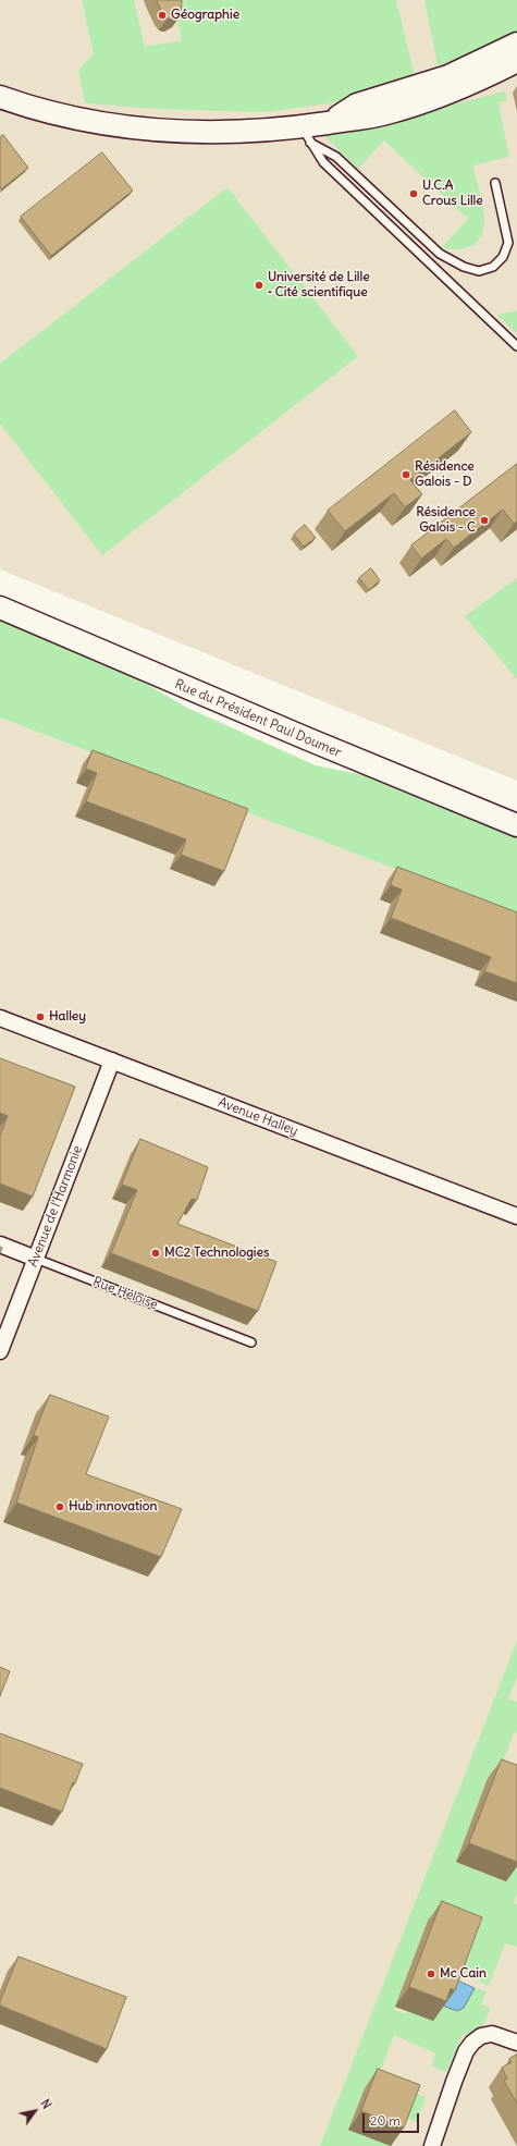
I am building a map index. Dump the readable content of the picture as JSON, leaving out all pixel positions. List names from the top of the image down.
{
  "streets": {
    "street": [
      "Rue du Président Paul Doumer",
      "Avenue Halley",
      "Avenue de l'Harmonie",
      "Rue Héloise"
    ]
  },
  "crossings": [
    ["Avenue Halley", "Avenue de l'Harmonie"],
    ["Avenue de l'Harmonie", "Rue Héloise"]
  ],
  "places": [
    "Géographie",
    "U.C.A Crous Lille",
    "Université de Lille ‐ Cité scientifique",
    "Résidence Galois - D",
    "Résidence Galois - C",
    "Halley",
    "MC2 Technologies",
    "Hub innovation",
    "Mc Cain"
  ],
  "scale_bar": "20 m",
  "north": "top right"
}
